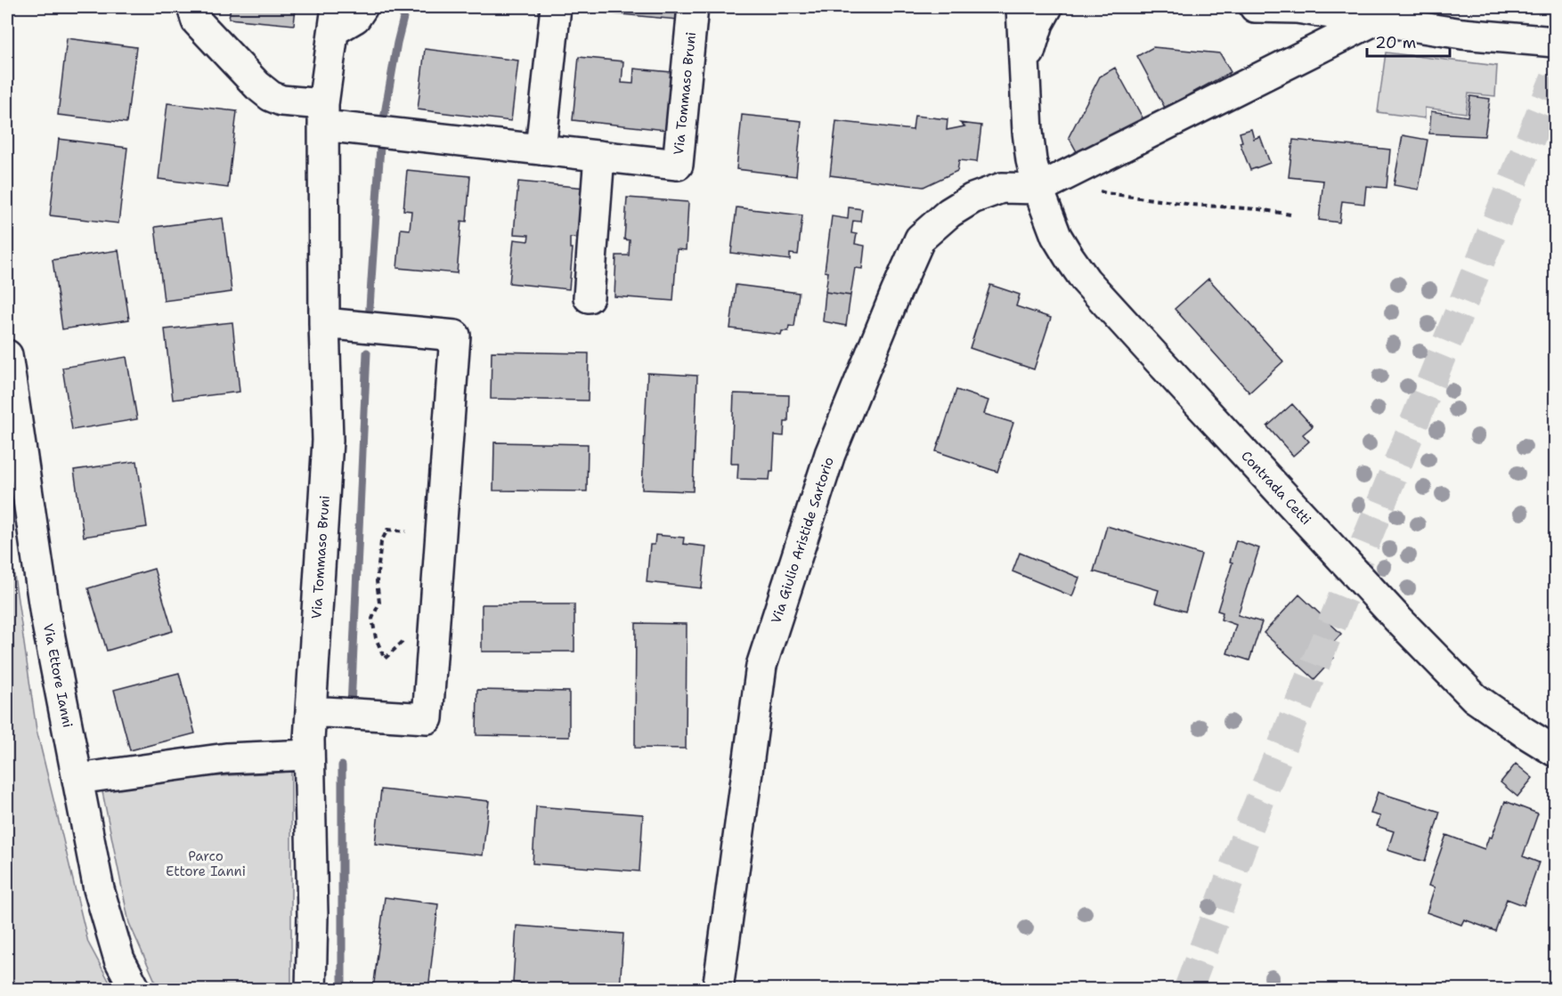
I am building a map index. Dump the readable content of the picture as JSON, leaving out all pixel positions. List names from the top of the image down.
{
  "streets": {
    "street": [
      "Via Tommaso Bruni",
      "Contrada Cetti",
      "Via Giulio Aristide Sartorio",
      "Via Ettore Ianni"
    ]
  },
  "crossings": [
    ["Contrada Cetti", "Via Giulio Aristide Sartorio"]
  ],
  "parks": ["Parco Ettore Ianni"],
  "scale_bar": "20 m"
}
